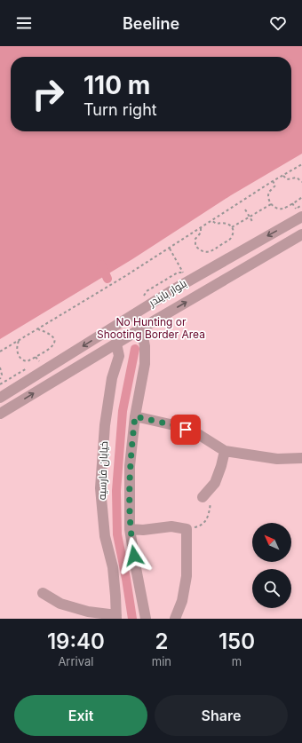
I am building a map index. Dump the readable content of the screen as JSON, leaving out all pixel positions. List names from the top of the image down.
{
  "streets": {
    "street": ["بلوار بایندر", "خیابان فارسیه"]
  },
  "crossings": [
    ["بلوار بایندر", "خیابان فارسیه"]
  ],
  "parks": ["No Hunting or Shooting Border Area"],
  "north": "top left",
  "page": {
    "header": "Beeline",
    "turn": ["110 m", "Turn right"],
    "eta": [
      "19:40",
      "Arrival",
      "2",
      "min",
      "150",
      "m"
    ],
    "buttons": ["Exit", "Share"]
  }
}
